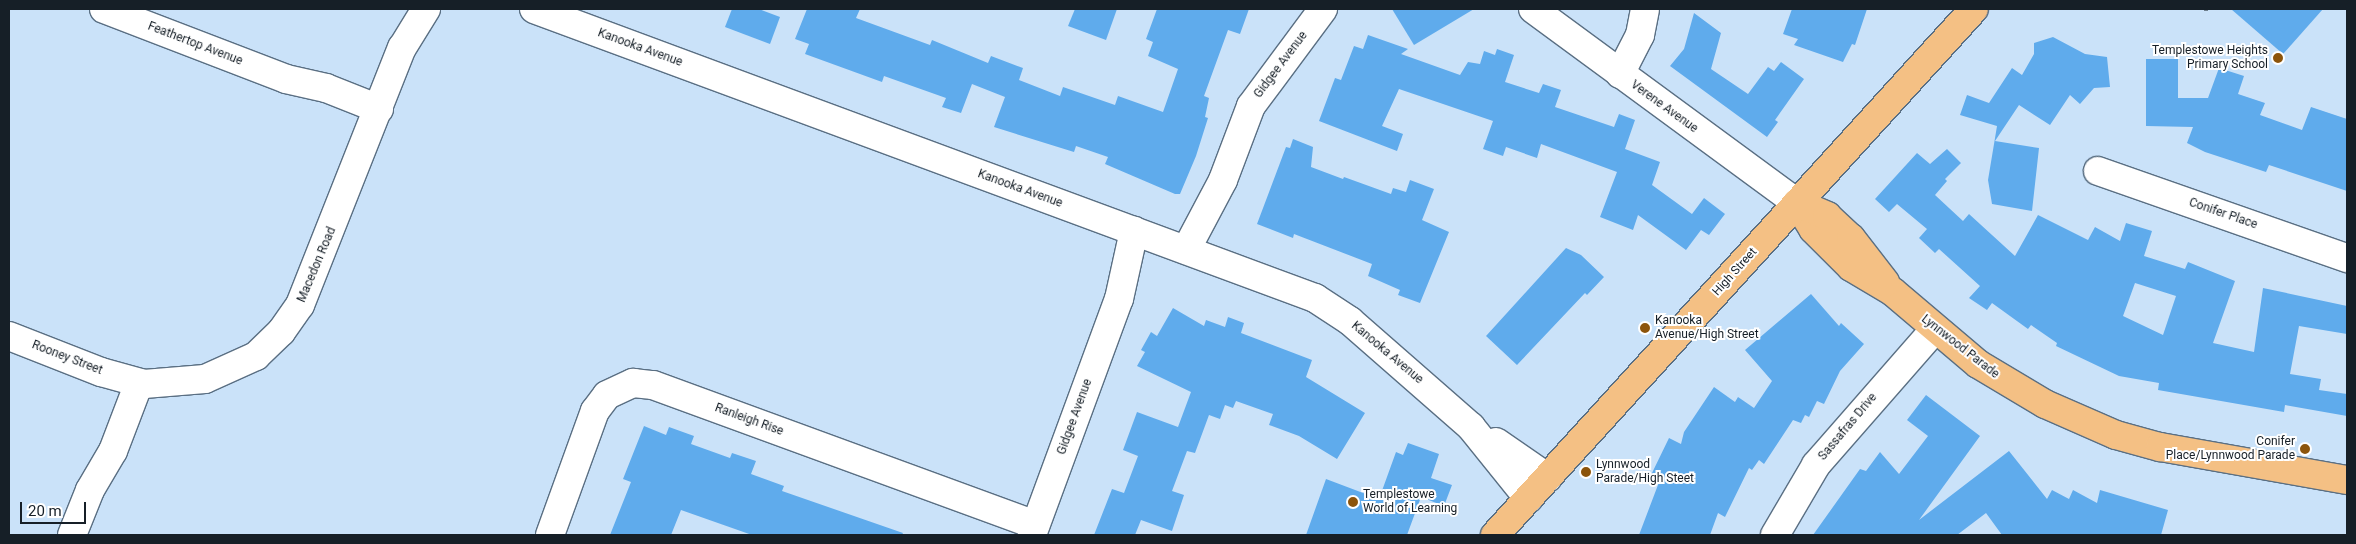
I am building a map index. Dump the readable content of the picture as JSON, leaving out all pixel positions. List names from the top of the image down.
{
  "streets": {
    "main road": ["High Street", "Lynnwood Parade"],
    "street": [
      "Feathertop Avenue",
      "Kanooka Avenue",
      "Gidgee Avenue",
      "Verene Avenue",
      "Conifer Place",
      "Macedon Road",
      "Rooney Street",
      "Ranleigh Rise",
      "Sassafras Drive"
    ]
  },
  "crossings": [
    ["Feathertop Avenue", "Macedon Road"],
    ["Kanooka Avenue", "Gidgee Avenue"],
    ["Kanooka Avenue", "High Street"],
    ["Gidgee Avenue", "Ranleigh Rise"],
    ["Verene Avenue", "High Street"],
    ["Verene Avenue", "Lynnwood Parade"],
    ["Macedon Road", "Rooney Street"],
    ["High Street", "Lynnwood Parade"],
    ["Lynnwood Parade", "Sassafras Drive"]
  ],
  "places": [
    "Templestowe Heights Primary School",
    "Kanooka Avenue/High Street",
    "Conifer Place/Lynnwood Parade",
    "Lynnwood Parade/High Steet",
    "Templestowe World of Learning"
  ],
  "scale_bar": "20 m"
}
